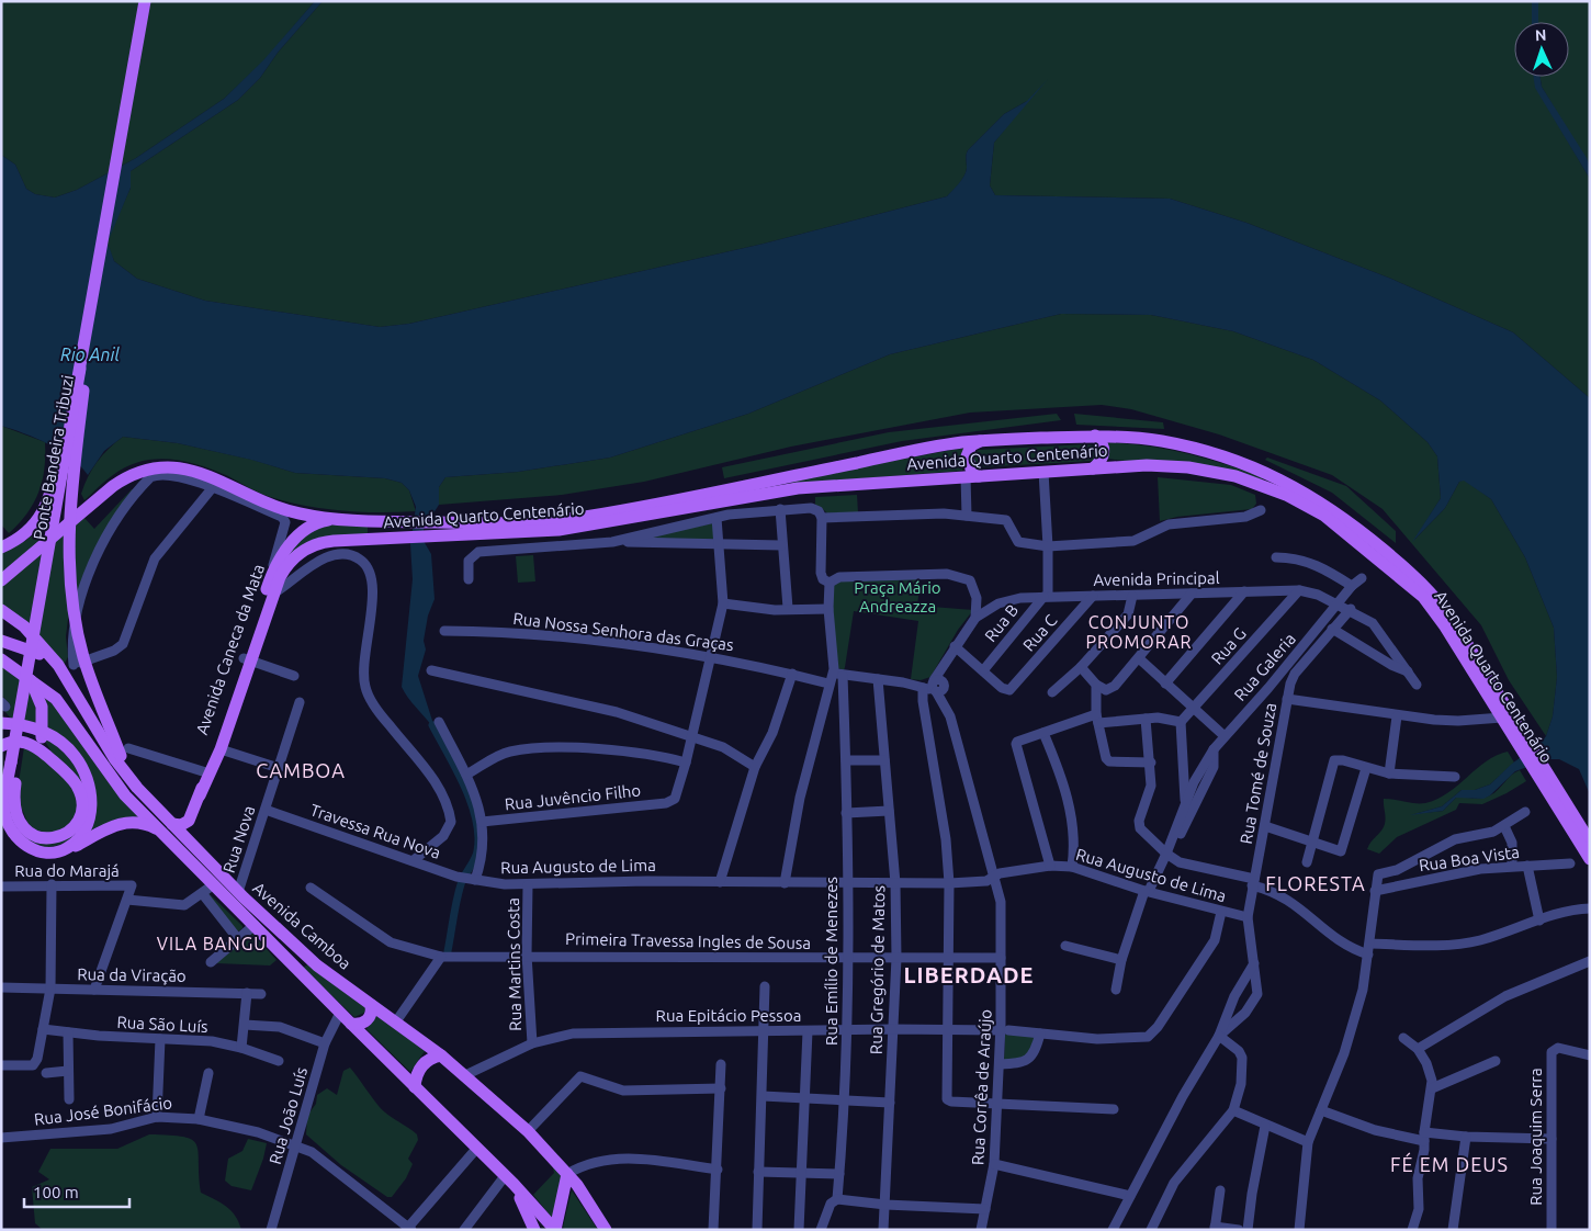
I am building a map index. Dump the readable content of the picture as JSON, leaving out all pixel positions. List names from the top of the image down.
{
  "streets": {
    "main road": [
      "Ponte Bandeira Tribuzi",
      "Avenida Quarto Centenário",
      "Avenida Caneca da Mata",
      "Avenida Camboa"
    ],
    "street": [
      "Avenida Principal",
      "Rua B",
      "Rua Nossa Senhora das Graças",
      "Rua C",
      "Rua G",
      "Rua Galeria",
      "Rua Tomé de Souza",
      "Rua Juvêncio Filho",
      "Travessa Rua Nova",
      "Rua Nova",
      "Rua Boa Vista",
      "Rua Augusto de Lima",
      "Rua do Marajá",
      "Primeira Travessa Ingles de Sousa",
      "Rua Emílio de Menezes",
      "Rua Martins Costa",
      "Rua Gregório de Matos",
      "Rua da Viração",
      "Rua Epitácio Pessoa",
      "Rua São Luís",
      "Rua Corrêa de Araújo",
      "Rua José Bonifácio",
      "Rua João Luís",
      "Rua Joaquim Serra"
    ]
  },
  "crossings": [
    ["Avenida Quarto Centenário", "Avenida Caneca da Mata"],
    ["Avenida Principal", "Rua B"],
    ["Avenida Principal", "Rua C"],
    ["Avenida Principal", "Rua G"],
    ["Avenida Principal", "Rua Galeria"],
    ["Avenida Principal", "Rua Tomé de Souza"],
    ["Rua B", "Rua C"],
    ["Avenida Caneca da Mata", "Avenida Camboa"],
    ["Rua Galeria", "Rua Tomé de Souza"],
    ["Rua Galeria", "Rua Augusto de Lima"],
    ["Rua Tomé de Souza", "Rua Augusto de Lima"],
    ["Rua Juvêncio Filho", "Rua Augusto de Lima"],
    ["Travessa Rua Nova", "Rua Nova"],
    ["Travessa Rua Nova", "Rua Augusto de Lima"],
    ["Rua Nova", "Avenida Camboa"],
    ["Rua Augusto de Lima", "Rua Emílio de Menezes"],
    ["Rua Augusto de Lima", "Rua Martins Costa"],
    ["Rua Augusto de Lima", "Rua Gregório de Matos"],
    ["Rua Augusto de Lima", "Rua Epitácio Pessoa"],
    ["Rua Augusto de Lima", "Rua Corrêa de Araújo"],
    ["Avenida Camboa", "Rua Epitácio Pessoa"],
    ["Avenida Camboa", "Rua João Luís"],
    ["Primeira Travessa Ingles de Sousa", "Rua Emílio de Menezes"],
    ["Primeira Travessa Ingles de Sousa", "Rua Martins Costa"],
    ["Primeira Travessa Ingles de Sousa", "Rua Gregório de Matos"],
    ["Primeira Travessa Ingles de Sousa", "Rua Corrêa de Araújo"],
    ["Rua Emílio de Menezes", "Rua Epitácio Pessoa"],
    ["Rua Martins Costa", "Rua Epitácio Pessoa"],
    ["Rua Gregório de Matos", "Rua Epitácio Pessoa"],
    ["Rua Epitácio Pessoa", "Rua Corrêa de Araújo"],
    ["Rua José Bonifácio", "Rua João Luís"]
  ],
  "districts": [
    "CONJUNTO PROMORAR",
    "CAMBOA",
    "FLORESTA",
    "VILA BANGU",
    "LIBERDADE",
    "FÉ EM DEUS"
  ],
  "water": ["Rio Anil"],
  "parks": ["Praça Mário Andreazza"],
  "scale_bar": "100 m",
  "north": "top"
}
